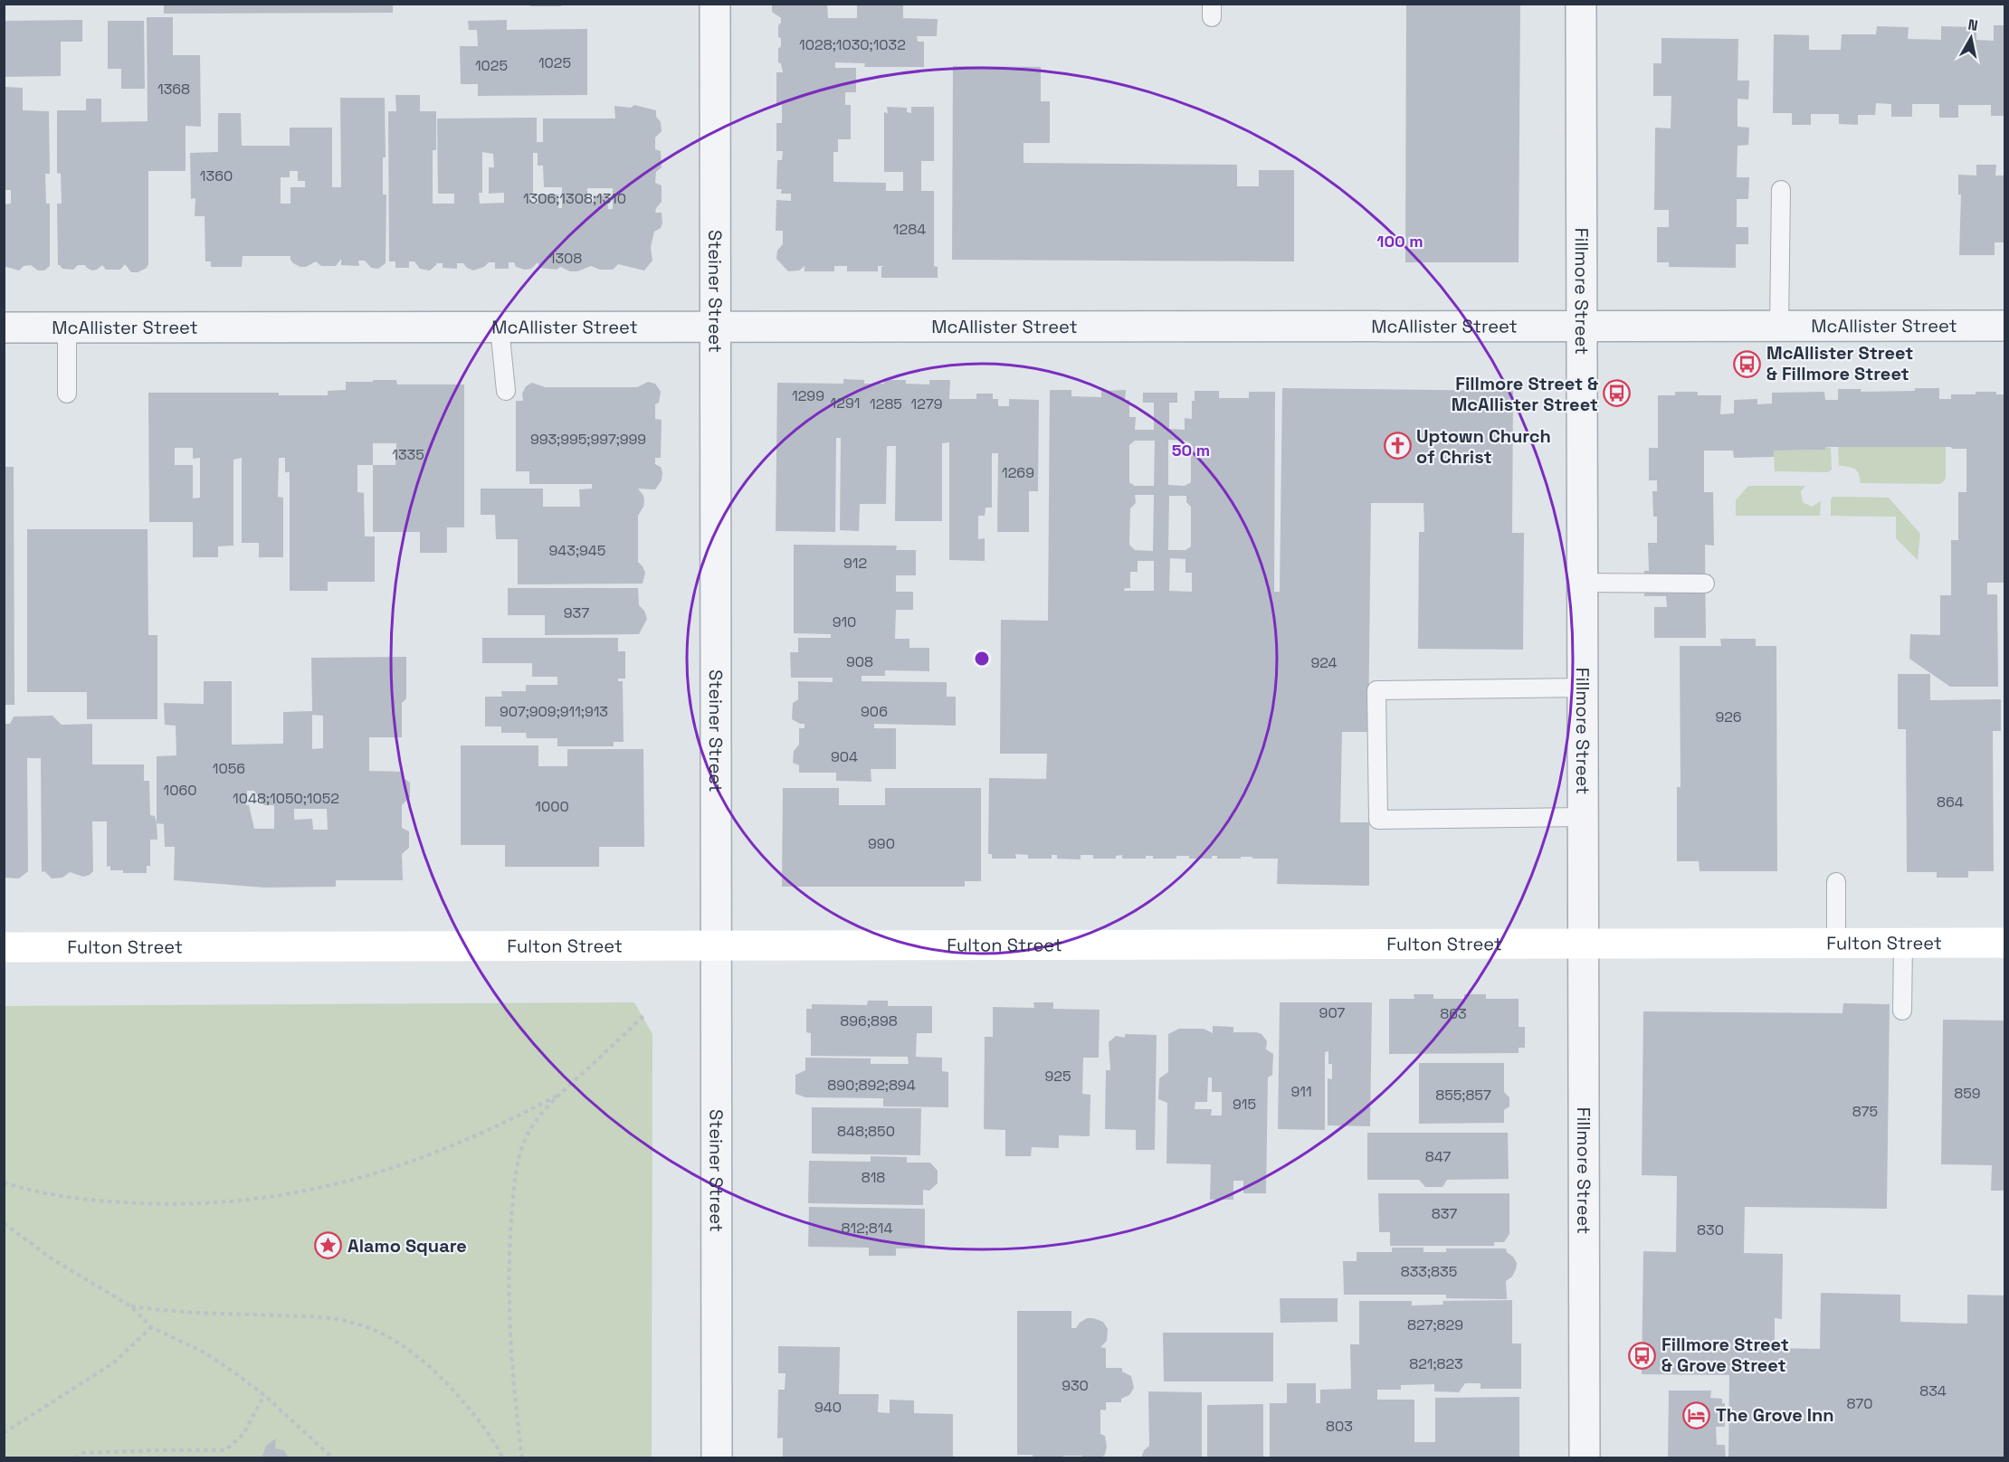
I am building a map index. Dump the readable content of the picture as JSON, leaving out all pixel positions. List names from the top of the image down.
{
  "streets": {
    "street": [
      "Steiner Street",
      "Fillmore Street",
      "McAllister Street",
      "Fulton Street"
    ]
  },
  "crossings": [
    ["Steiner Street", "McAllister Street"],
    ["Steiner Street", "Fulton Street"],
    ["Fillmore Street", "McAllister Street"],
    ["Fillmore Street", "Fulton Street"]
  ],
  "places": {
    "bus stop": ["McAllister Street & Fillmore Street", "Fillmore Street & McAllister Street", "Fillmore Street & Grove Street"],
    "church": ["Uptown Church of Christ"],
    "place": ["Alamo Square"],
    "hotel": ["The Grove Inn"]
  },
  "house_numbers": [
    "1028;1030;1032",
    "1025",
    "1025",
    "1368",
    "1360",
    "1306;1308;1310",
    "1284",
    "1308",
    "1299",
    "1291",
    "1285",
    "1279",
    "993;995;997;999",
    "1335",
    "1269",
    "943;945",
    "912",
    "937",
    "910",
    "908",
    "924",
    "907;909;911;913",
    "906",
    "926",
    "904",
    "1056",
    "1060",
    "1048;1050;1052",
    "864",
    "1000",
    "990",
    "907",
    "863",
    "896;898",
    "925",
    "890;892;894",
    "911",
    "859",
    "855;857",
    "915",
    "875",
    "848;850",
    "847",
    "818",
    "837",
    "812;814",
    "830",
    "833;835",
    "827;829",
    "821;823",
    "930",
    "834",
    "870",
    "940",
    "803"
  ],
  "north": "top",
  "rings": ["100 m", "50 m"]
}
